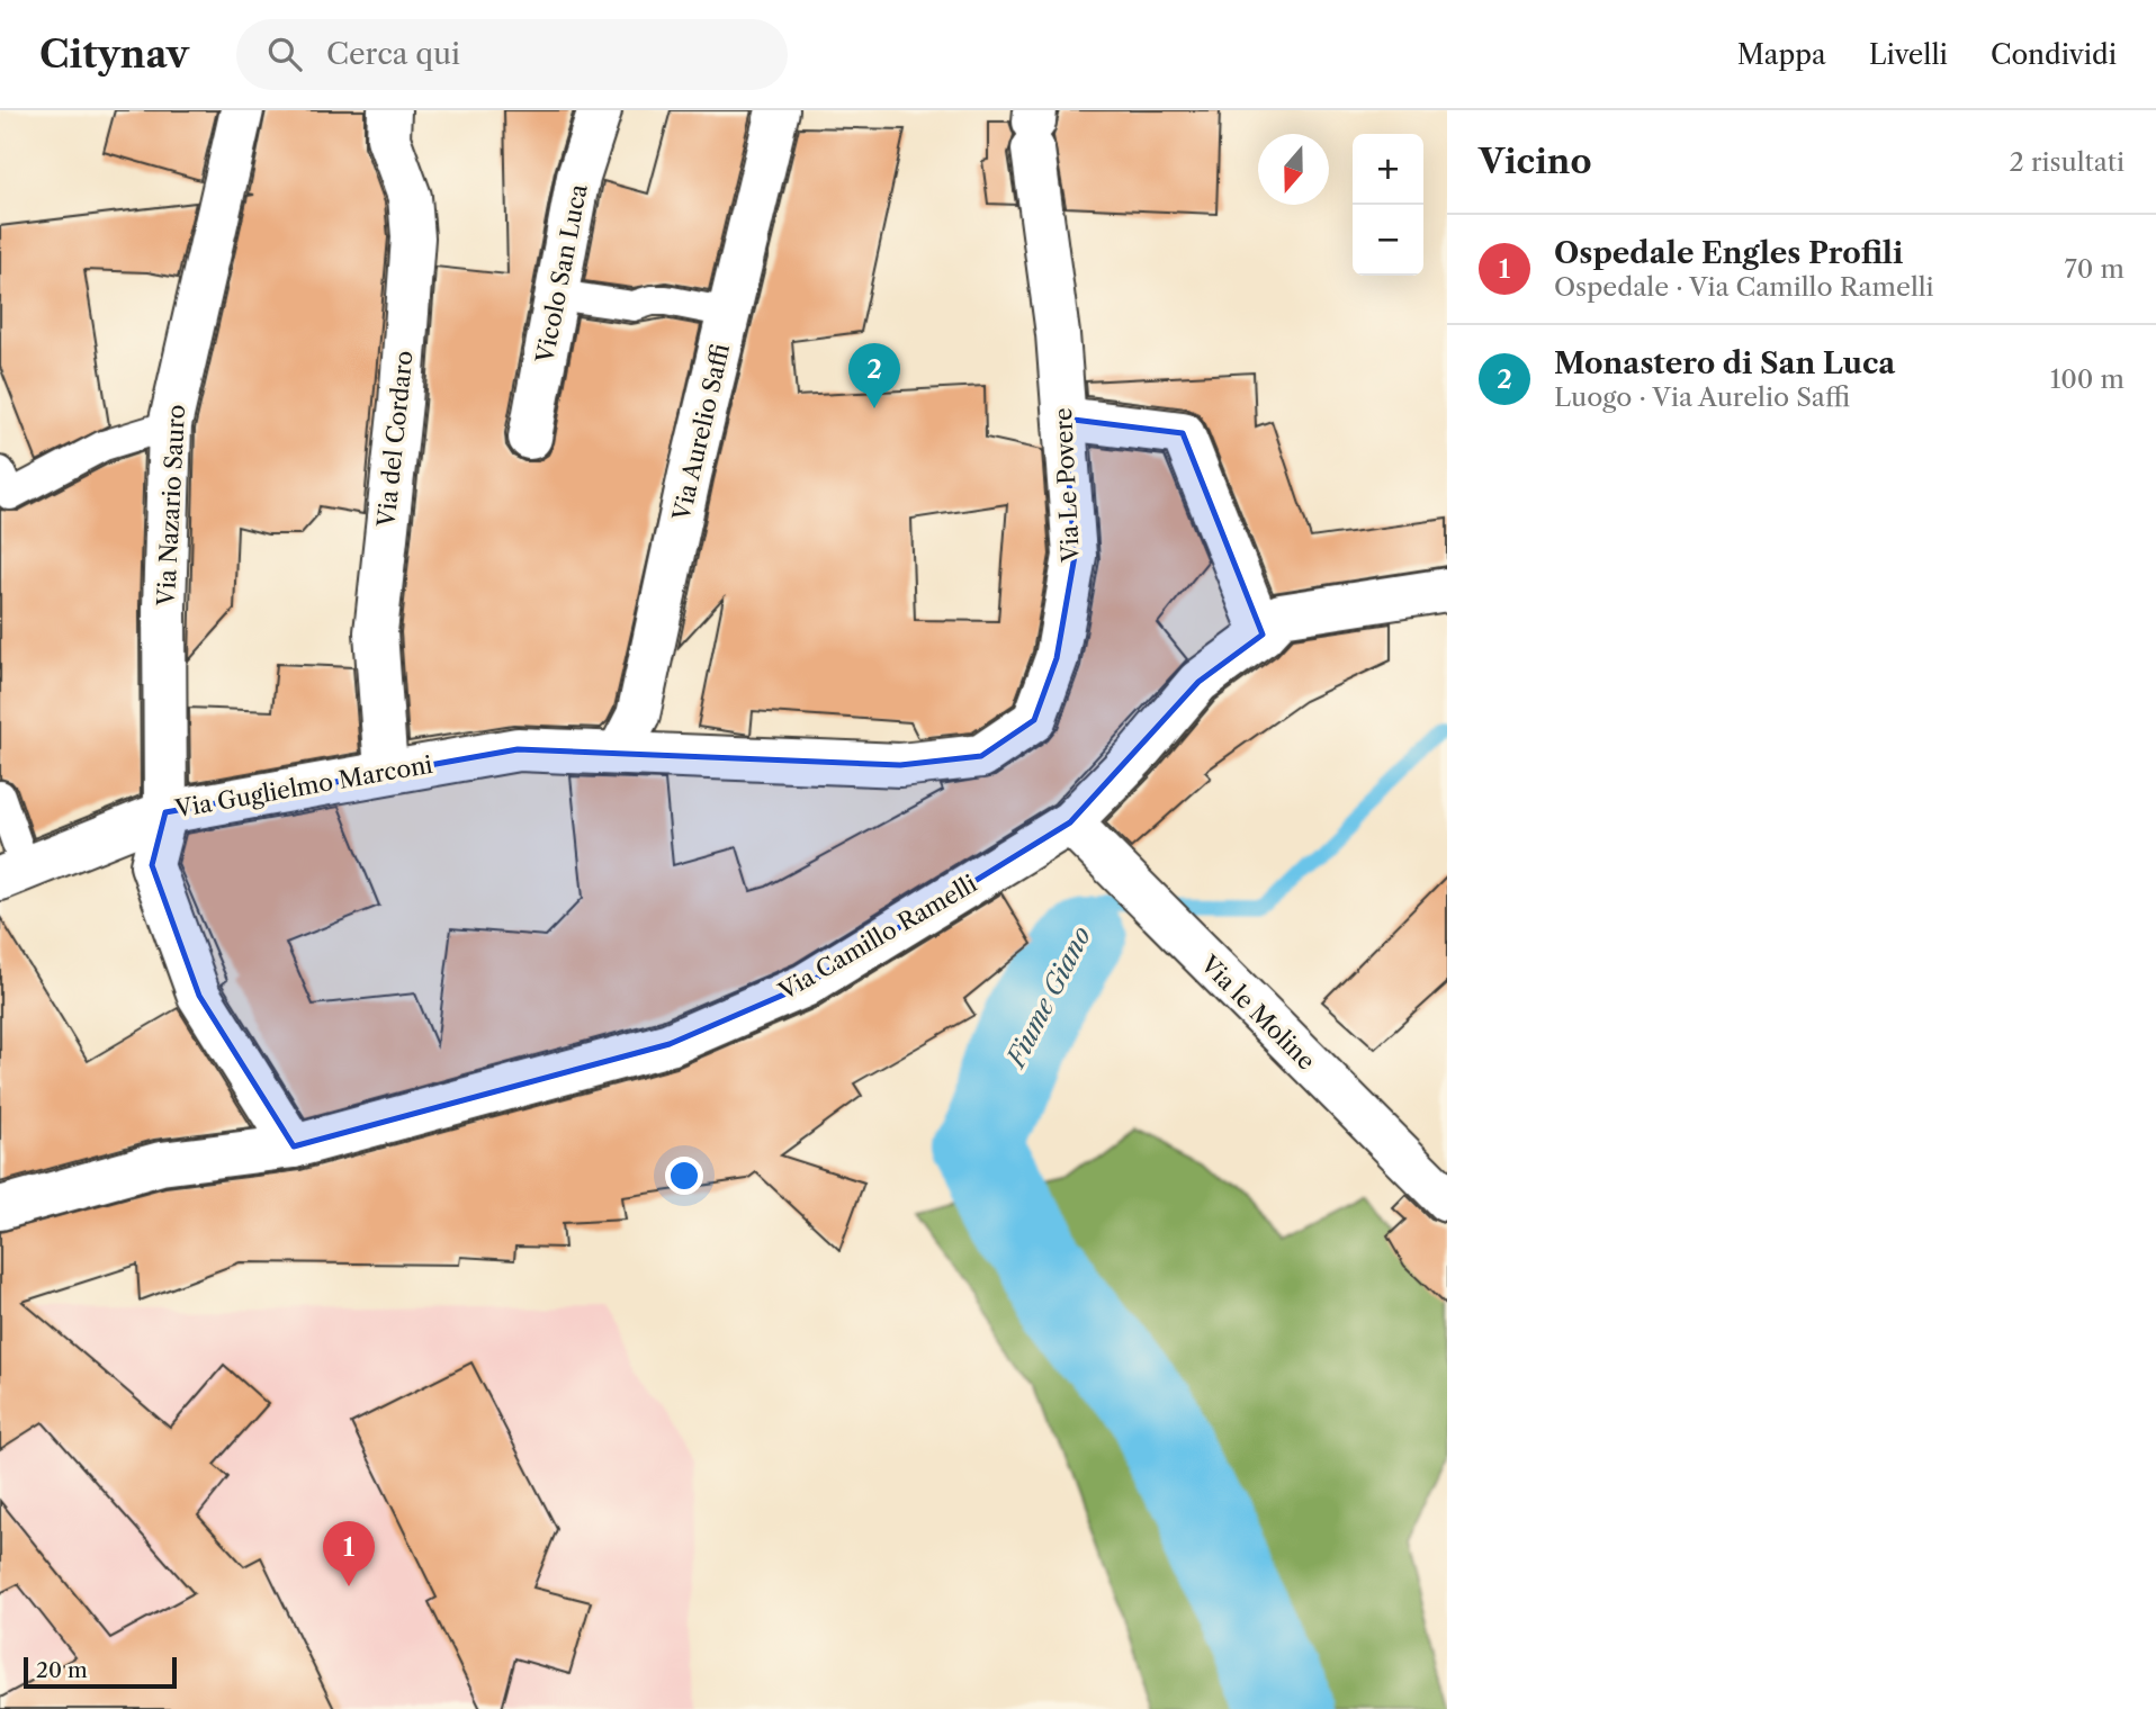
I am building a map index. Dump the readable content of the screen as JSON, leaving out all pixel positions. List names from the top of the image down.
{
  "streets": {
    "street": [
      "Vicolo San Luca",
      "Via Aurelio Saffi",
      "Via del Cordaro",
      "Via Le Povere",
      "Via Nazario Sauro",
      "Via Guglielmo Marconi",
      "Via Camillo Ramelli",
      "Via le Moline"
    ]
  },
  "crossings": [
    ["Via Aurelio Saffi", "Via Le Povere"],
    ["Via Aurelio Saffi", "Via Guglielmo Marconi"],
    ["Via del Cordaro", "Via Guglielmo Marconi"],
    ["Via Le Povere", "Via Guglielmo Marconi"],
    ["Via Nazario Sauro", "Via Guglielmo Marconi"],
    ["Via Nazario Sauro", "Via Camillo Ramelli"],
    ["Via Camillo Ramelli", "Via le Moline"]
  ],
  "water": ["Fiume Giano"],
  "scale_bar": "20 m",
  "north": "bottom",
  "page": {
    "header": "Citynav",
    "search": "Cerca qui",
    "nav": ["Mappa", "Livelli", "Condividi"],
    "heading": ["Vicino", "2 risultati"],
    "map_buttons": ["+", "−"],
    "list": [
      {
        "mark": "1",
        "name": "Ospedale Engles Profili",
        "note": "Ospedale · Via Camillo Ramelli",
        "value": "70 m"
      },
      {
        "mark": "2",
        "name": "Monastero di San Luca",
        "note": "Luogo · Via Aurelio Saffi",
        "value": "100 m"
      }
    ],
    "pins": ["2", "1"],
    "scale": "20 m"
  }
}
